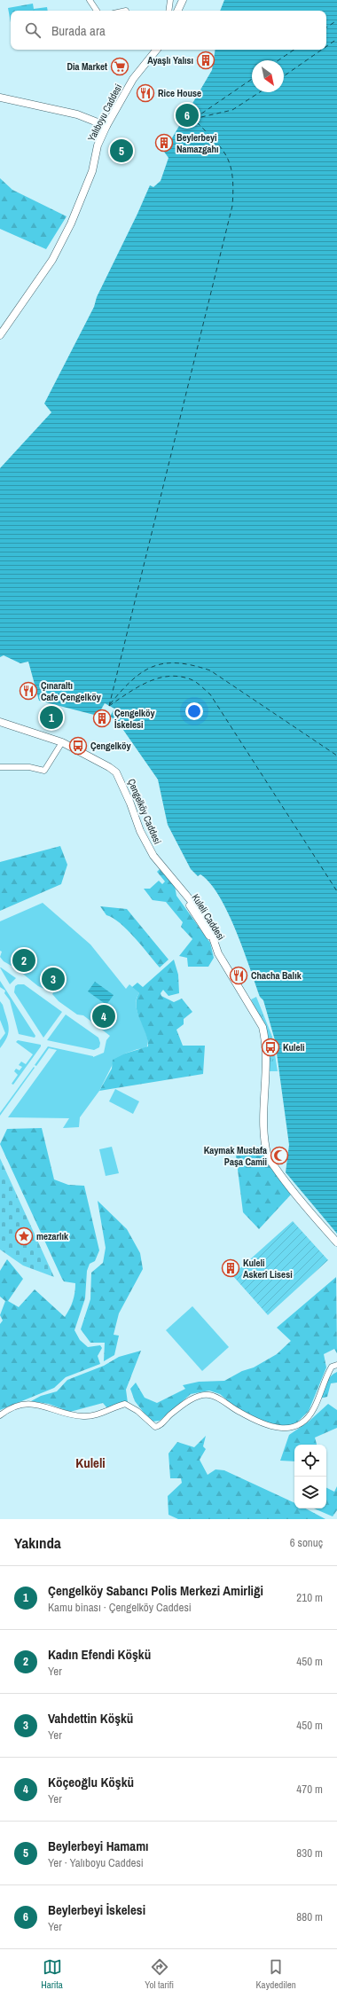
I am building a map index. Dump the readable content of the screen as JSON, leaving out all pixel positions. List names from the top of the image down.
{
  "streets": {
    "main road": ["Yalıboyu Caddesi", "Çengelköy Caddesi", "Kuleli Caddesi"]
  },
  "crossings": [
    ["Çengelköy Caddesi", "Kuleli Caddesi"]
  ],
  "districts": ["Kuleli"],
  "places": {
    "building": [
      "Ayaşlı Yalısı",
      "Beylerbeyi Namazgahı",
      "Çengelköy İskelesi",
      "Kuleli Askerî Lisesi"
    ],
    "supermarket": ["Dia Market"],
    "restaurant": ["Rice House", "Çınaraltı Cafe Çengelköy", "Chacha Balık"],
    "bus stop": ["Çengelköy", "Kuleli"],
    "mosque": ["Kaymak Mustafa Paşa Camii"],
    "place": ["mezarlık"]
  },
  "north": "bottom right",
  "page": {
    "search": "Burada ara",
    "pins": [
      "6",
      "5",
      "1",
      "2",
      "3",
      "4"
    ],
    "heading": ["Yakında", "6 sonuç"],
    "list": [
      {
        "mark": "1",
        "name": "Çengelköy Sabancı Polis Merkezi Amirliği",
        "note": "Kamu binası · Çengelköy Caddesi",
        "value": "210 m"
      },
      {
        "mark": "2",
        "name": "Kadın Efendi Köşkü",
        "note": "Yer",
        "value": "450 m"
      },
      {
        "mark": "3",
        "name": "Vahdettin Köşkü",
        "note": "Yer",
        "value": "450 m"
      },
      {
        "mark": "4",
        "name": "Köçeoğlu Köşkü",
        "note": "Yer",
        "value": "470 m"
      },
      {
        "mark": "5",
        "name": "Beylerbeyi Hamamı",
        "note": "Yer · Yalıboyu Caddesi",
        "value": "830 m"
      },
      {
        "mark": "6",
        "name": "Beylerbeyi İskelesi",
        "note": "Yer",
        "value": "880 m"
      }
    ],
    "nav": ["Harita", "Yol tarifi", "Kaydedilen"]
  }
}
